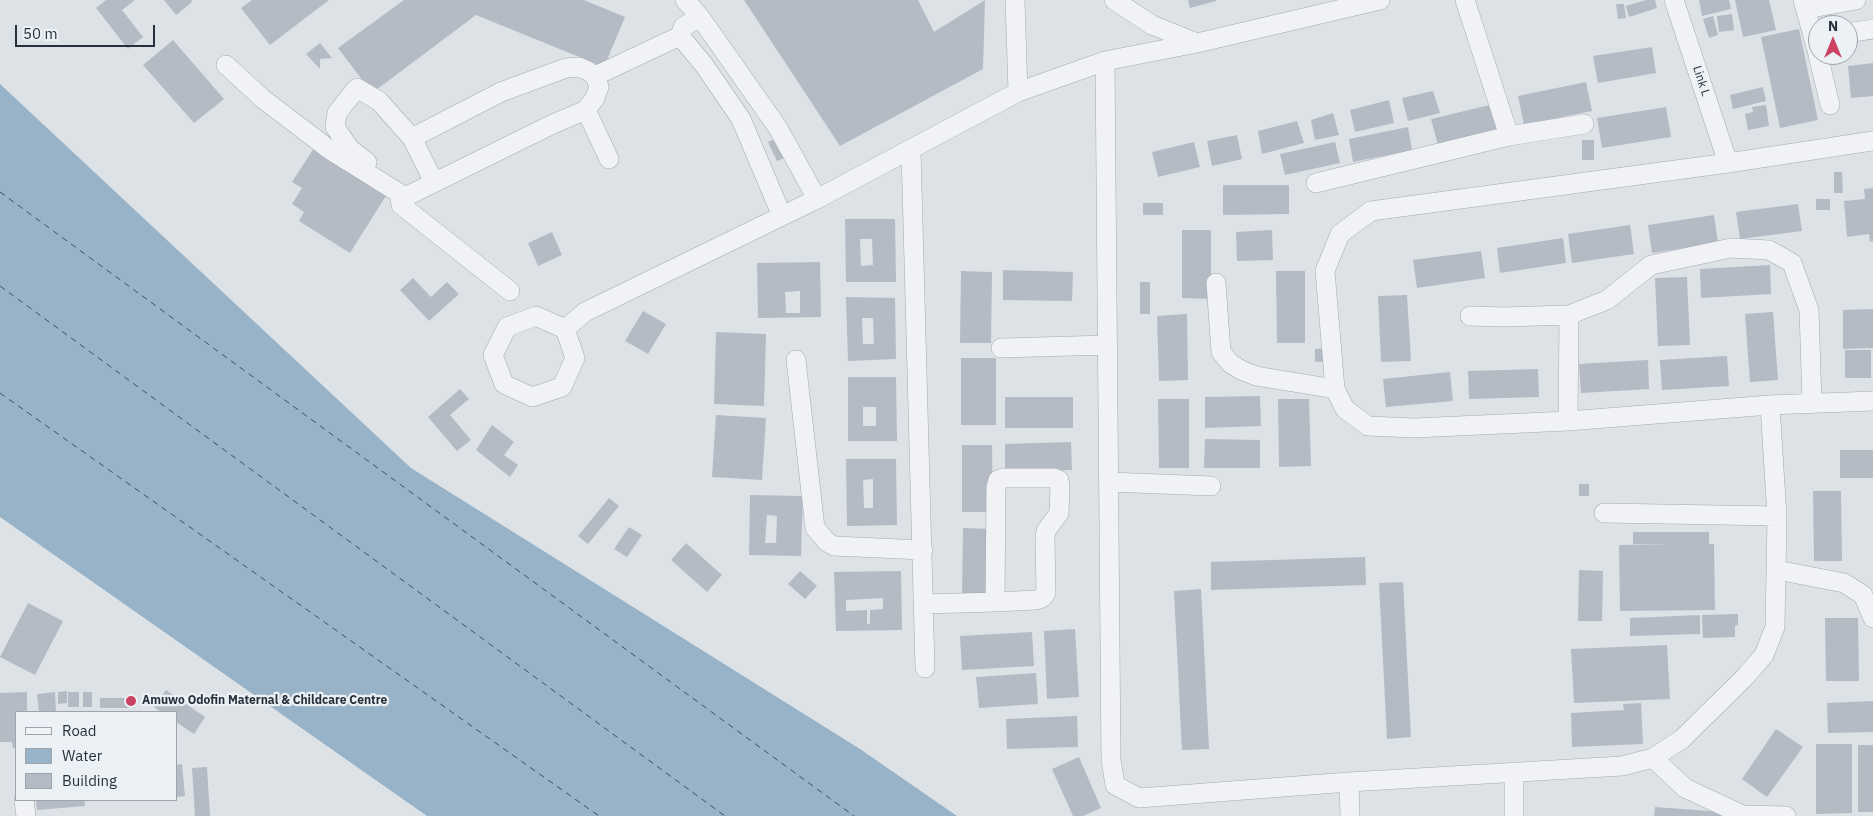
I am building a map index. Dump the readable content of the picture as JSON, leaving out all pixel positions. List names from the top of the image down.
{
  "streets": {
    "street": ["Link L"]
  },
  "places": ["Amuwo Odofin Maternal & Childcare Centre"],
  "legend": ["Road", "Water", "Building"],
  "scale_bar": "50 m",
  "north": "top"
}
